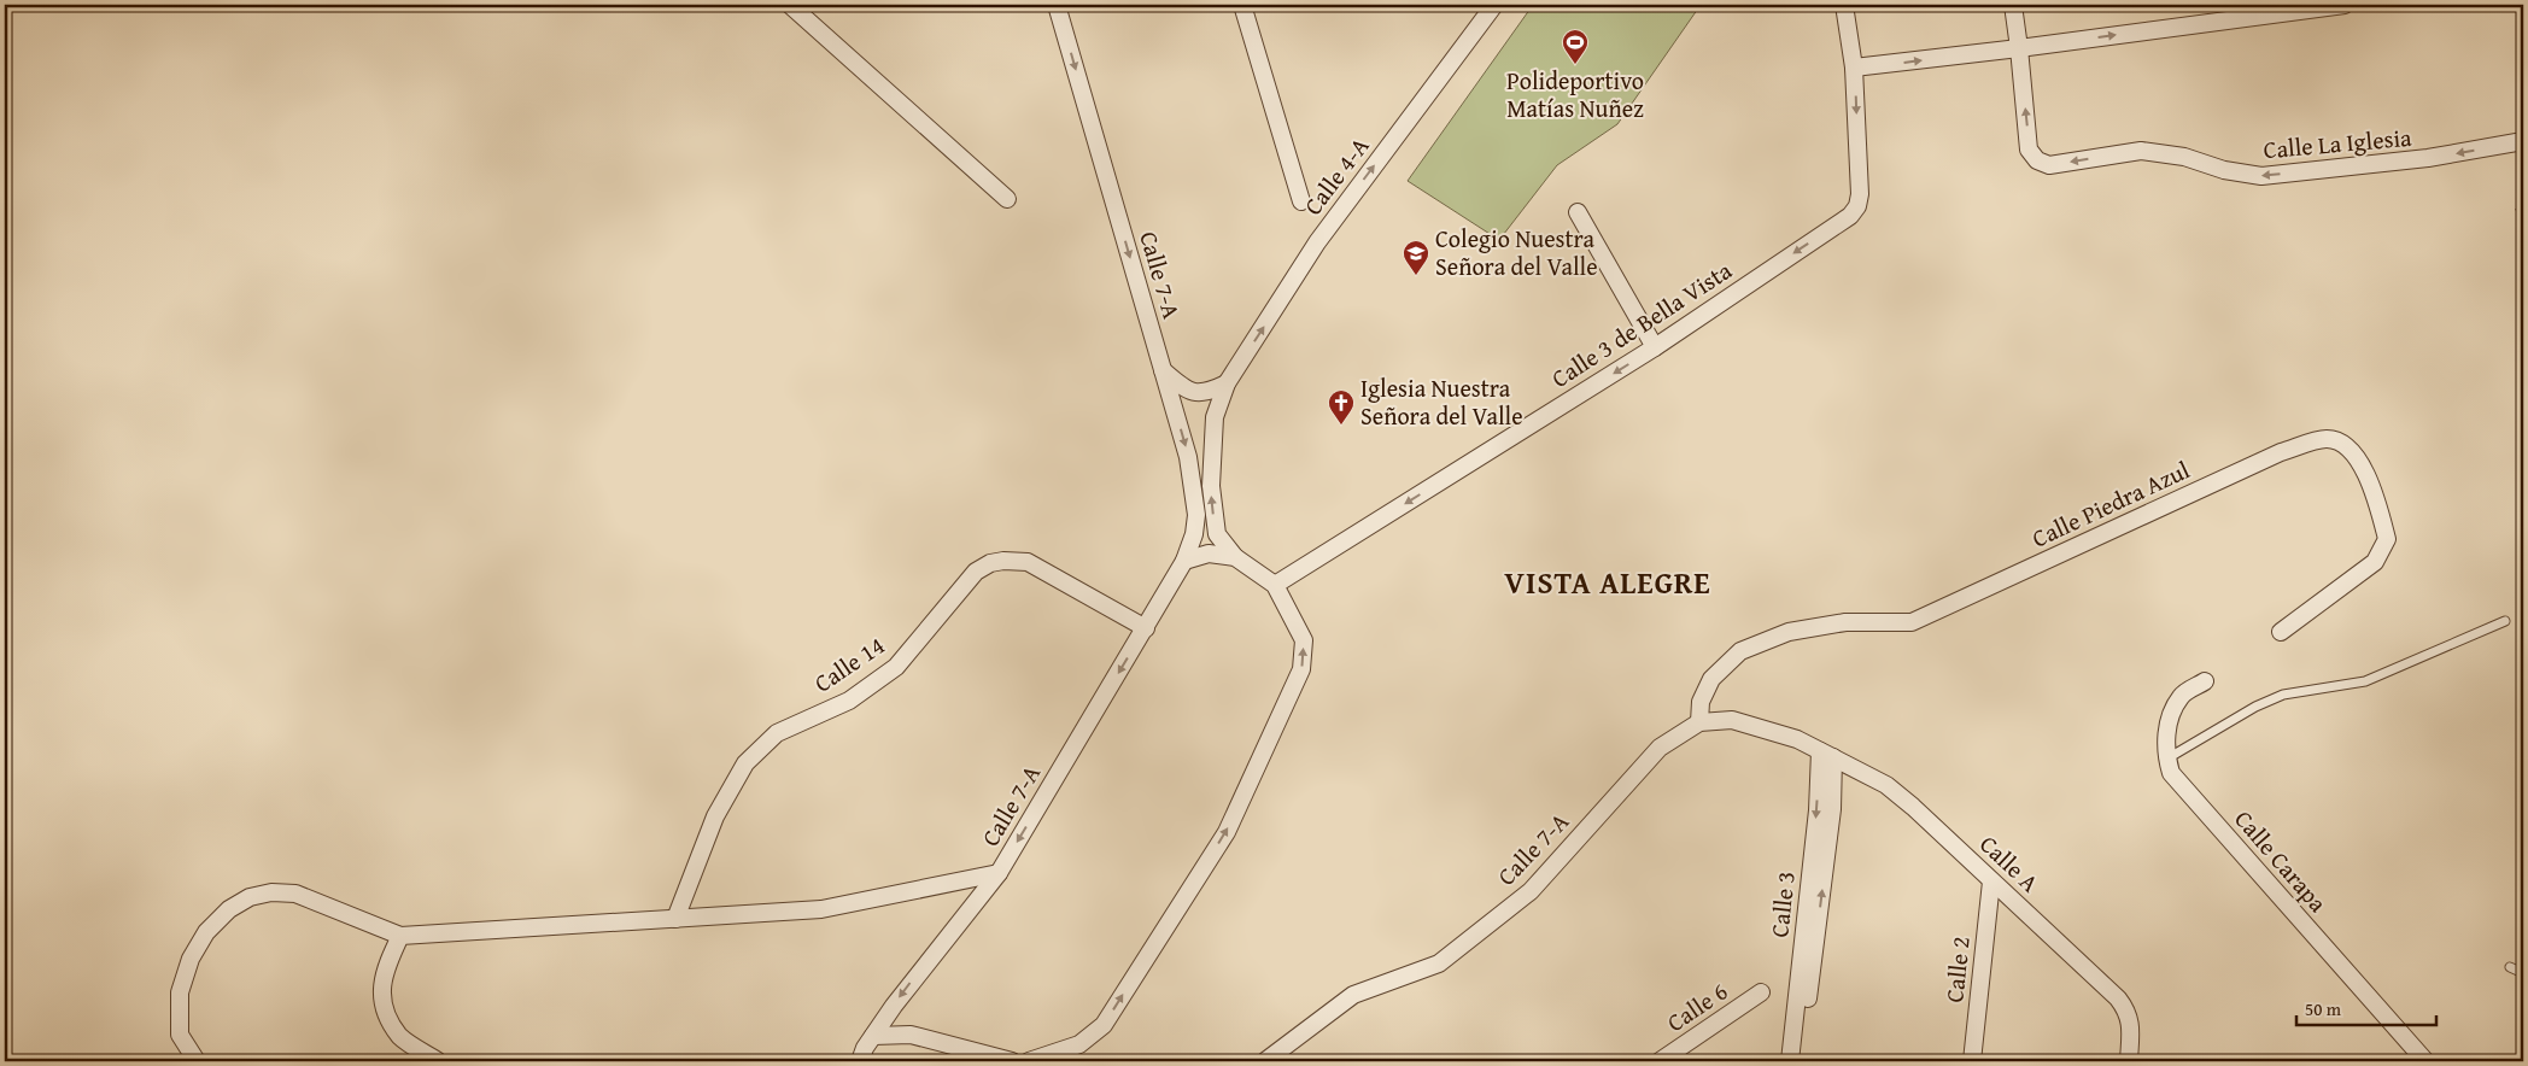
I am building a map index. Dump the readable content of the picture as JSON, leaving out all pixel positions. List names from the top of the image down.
{
  "streets": {
    "street": [
      "Calle La Iglesia",
      "Calle 4-A",
      "Calle 7-A",
      "Calle 3 de Bella Vista",
      "Calle Piedra Azul",
      "Calle 14",
      "Calle Carapa",
      "Calle A",
      "Calle 3",
      "Calle 2",
      "Calle 6"
    ]
  },
  "crossings": [
    ["Calle 7-A", "Calle Piedra Azul"],
    ["Calle 7-A", "Calle 14"],
    ["Calle 7-A", "Calle A"],
    ["Calle 7-A", "Calle 3"],
    ["Calle A", "Calle 3"],
    ["Calle A", "Calle 2"]
  ],
  "one_way": ["Calle 4-A", "Calle 7-A", "Calle 3 de Bella Vista"],
  "districts": ["VISTA ALEGRE"],
  "places": {
    "sports": ["Polideportivo Matías Nuñez"],
    "school or university": ["Colegio Nuestra Señora del Valle"],
    "church": ["Iglesia Nuestra Señora del Valle"]
  },
  "scale_bar": "50 m"
}
